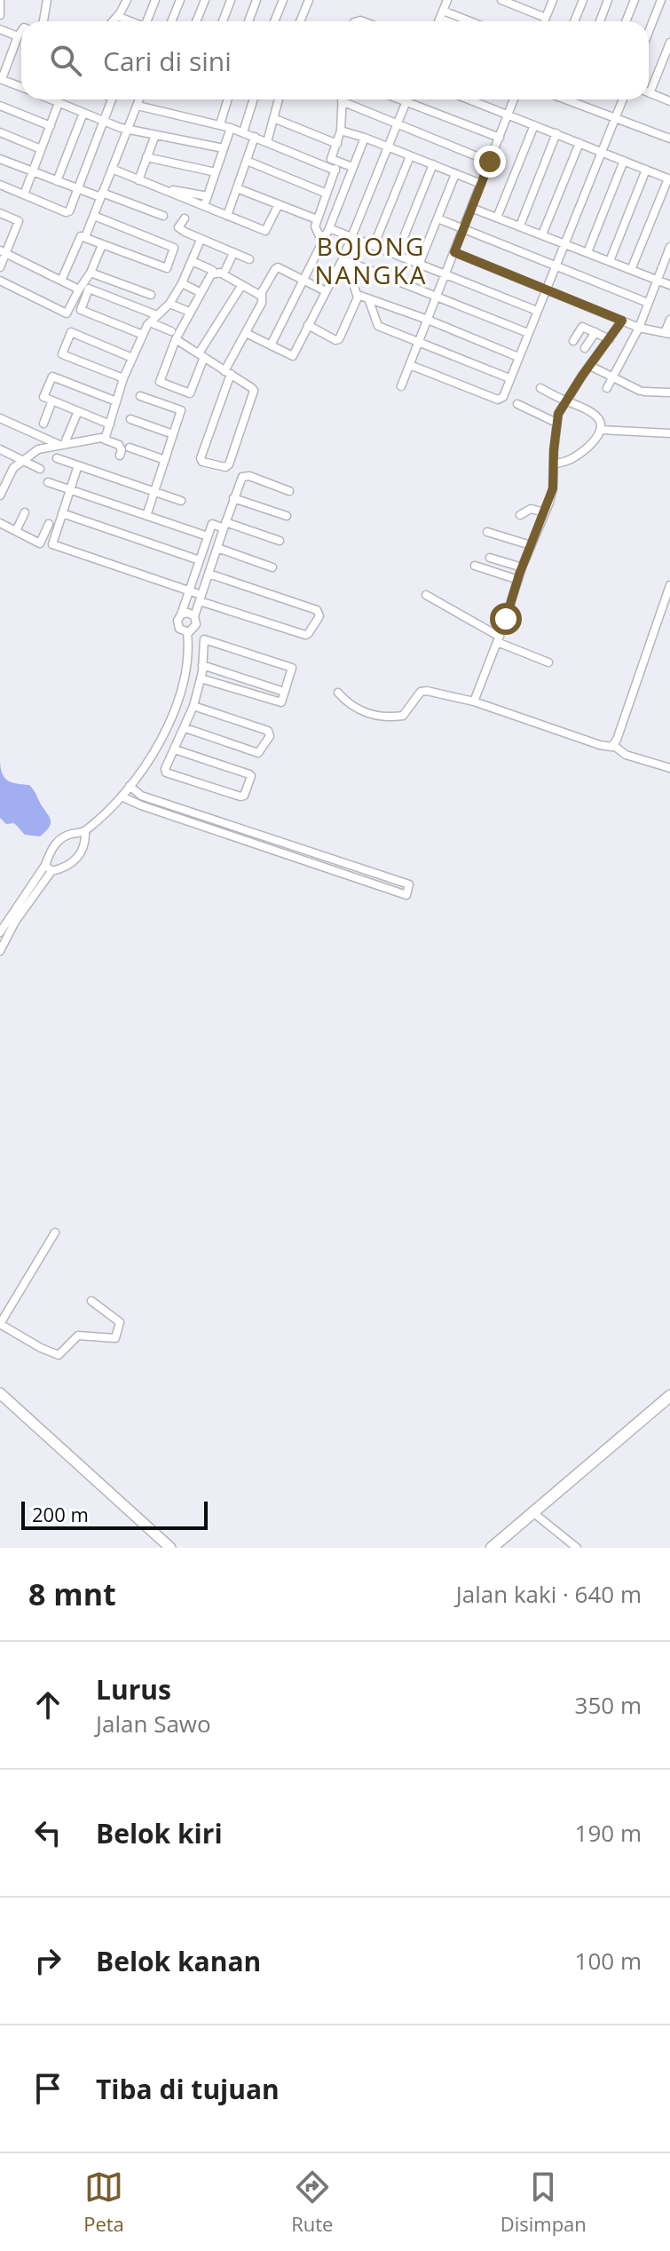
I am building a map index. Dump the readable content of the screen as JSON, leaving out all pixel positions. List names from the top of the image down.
{
  "districts": ["BOJONG NANGKA"],
  "scale_bar": "200 m",
  "page": {
    "search": "Cari di sini",
    "scale": "200 m",
    "heading": ["8 mnt", "Jalan kaki · 640 m"],
    "list": [
      ["Lurus", "Jalan Sawo", "350 m"],
      ["Belok kiri", "190 m"],
      ["Belok kanan", "100 m"],
      "Tiba di tujuan"
    ],
    "nav": ["Peta", "Rute", "Disimpan"]
  }
}
